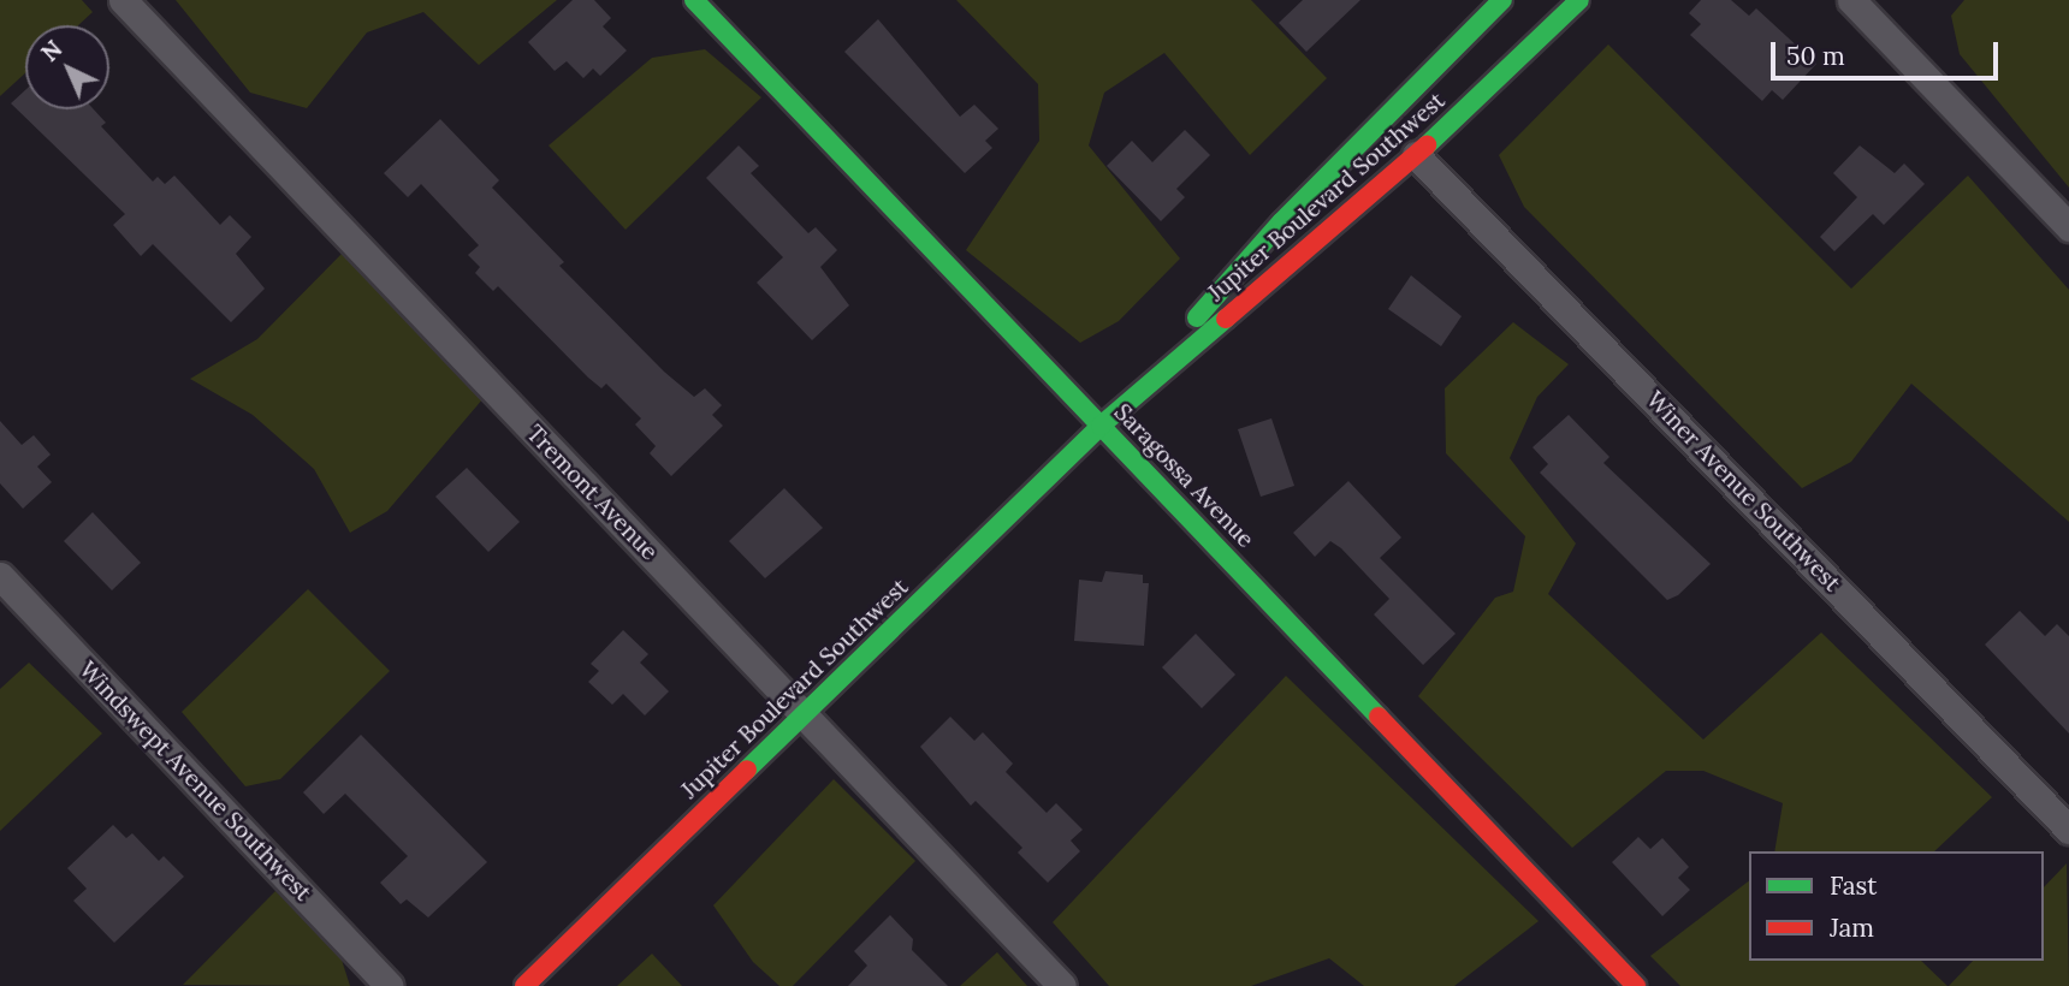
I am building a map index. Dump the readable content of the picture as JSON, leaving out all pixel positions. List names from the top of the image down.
{
  "streets": {
    "street": [
      "Jupiter Boulevard Southwest",
      "Saragossa Avenue",
      "Winer Avenue Southwest",
      "Tremont Avenue",
      "Windswept Avenue Southwest"
    ]
  },
  "crossings": [
    ["Jupiter Boulevard Southwest", "Saragossa Avenue"],
    ["Jupiter Boulevard Southwest", "Winer Avenue Southwest"],
    ["Jupiter Boulevard Southwest", "Tremont Avenue"]
  ],
  "legend": ["Fast", "Jam"],
  "scale_bar": "50 m",
  "north": "top left"
}
